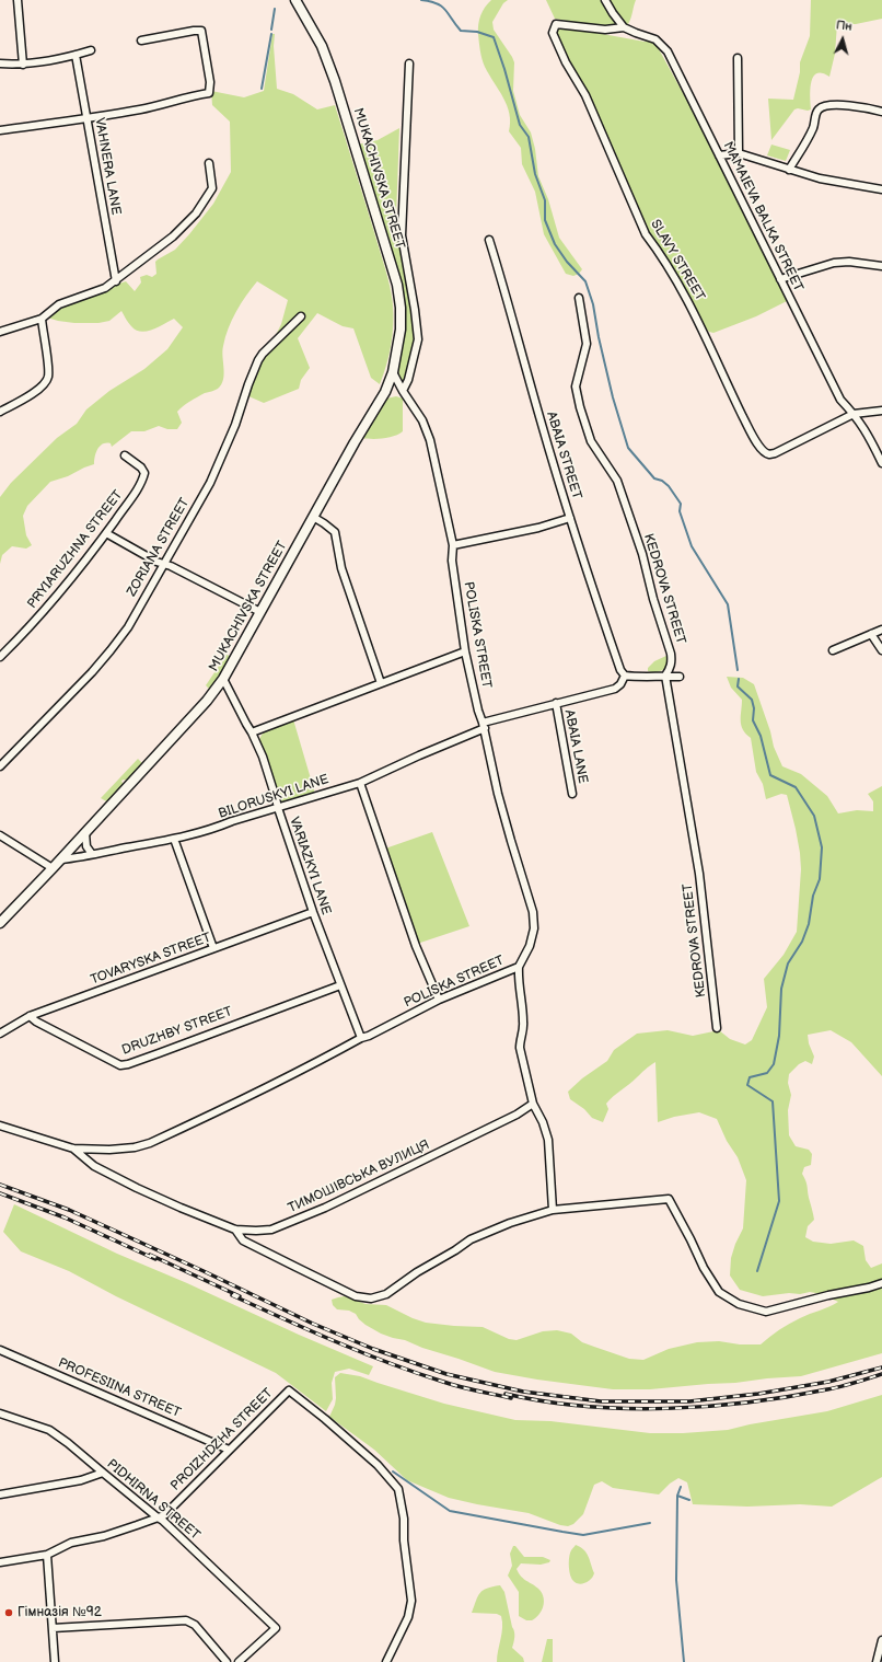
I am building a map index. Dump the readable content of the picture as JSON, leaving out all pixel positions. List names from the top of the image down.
{
  "streets": {
    "street": [
      "VAHNERA LANE",
      "MUKACHIVSKA STREET",
      "MAMAIEVA BALKA STREET",
      "SLAVY STREET",
      "ABAIA STREET",
      "ZORIANA STREET",
      "PRYIARUZHNA STREET",
      "KEDROVA STREET",
      "POLISKA STREET",
      "ABAIA LANE",
      "BILORUSKYI LANE",
      "VARIAZKYI LANE",
      "TOVARYSKA STREET",
      "DRUZHBY STREET",
      "ТИМОШІВСЬКА ВУЛИЦЯ",
      "PROFESIINA STREET",
      "PROIZHDZHA STREET",
      "PIDHIRNA STREET"
    ]
  },
  "crossings": [
    ["MUKACHIVSKA STREET", "POLISKA STREET"],
    ["MUKACHIVSKA STREET", "BILORUSKYI LANE"],
    ["MUKACHIVSKA STREET", "VARIAZKYI LANE"],
    ["MAMAIEVA BALKA STREET", "SLAVY STREET"],
    ["ABAIA STREET", "BILORUSKYI LANE"],
    ["POLISKA STREET", "BILORUSKYI LANE"],
    ["POLISKA STREET", "VARIAZKYI LANE"],
    ["POLISKA STREET", "ТИМОШІВСЬКА ВУЛИЦЯ"],
    ["ABAIA LANE", "BILORUSKYI LANE"],
    ["BILORUSKYI LANE", "VARIAZKYI LANE"],
    ["VARIAZKYI LANE", "TOVARYSKA STREET"],
    ["VARIAZKYI LANE", "DRUZHBY STREET"],
    ["TOVARYSKA STREET", "DRUZHBY STREET"],
    ["PROFESIINA STREET", "PROIZHDZHA STREET"],
    ["PROIZHDZHA STREET", "PIDHIRNA STREET"]
  ],
  "places": ["Гімназія №92"],
  "north": "top"
}
